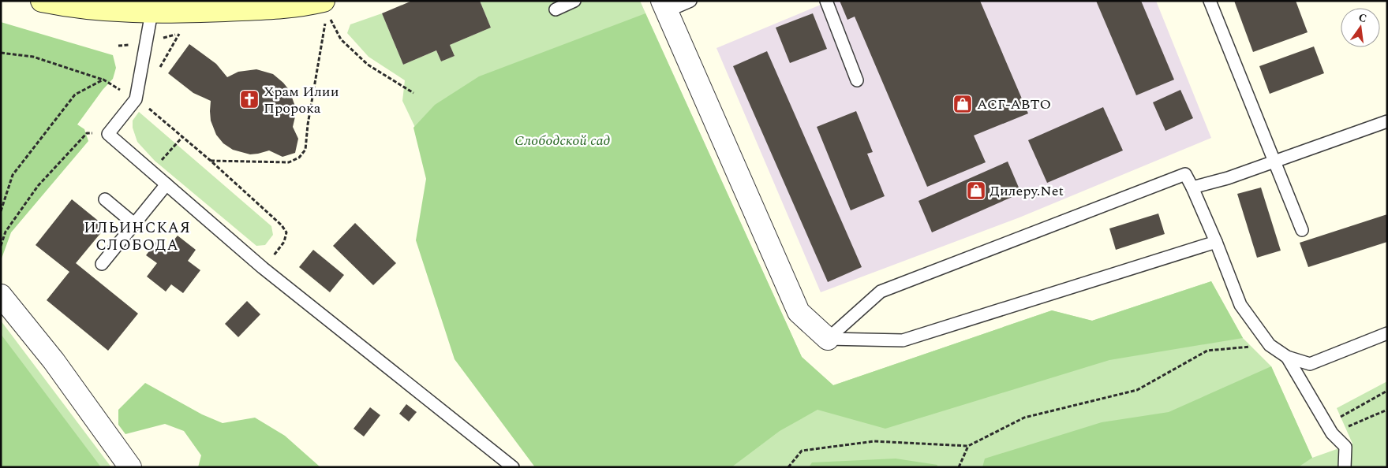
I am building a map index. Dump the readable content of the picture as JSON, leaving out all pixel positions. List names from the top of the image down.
{
  "districts": ["ИЛЬИНСКАЯ СЛОБОДА"],
  "parks": ["Слободской сад"],
  "places": {
    "church": ["Храм Илии Пророка"],
    "shop": ["АСГ-АВТО", "Дилеру.Net"]
  },
  "north": "top"
}
